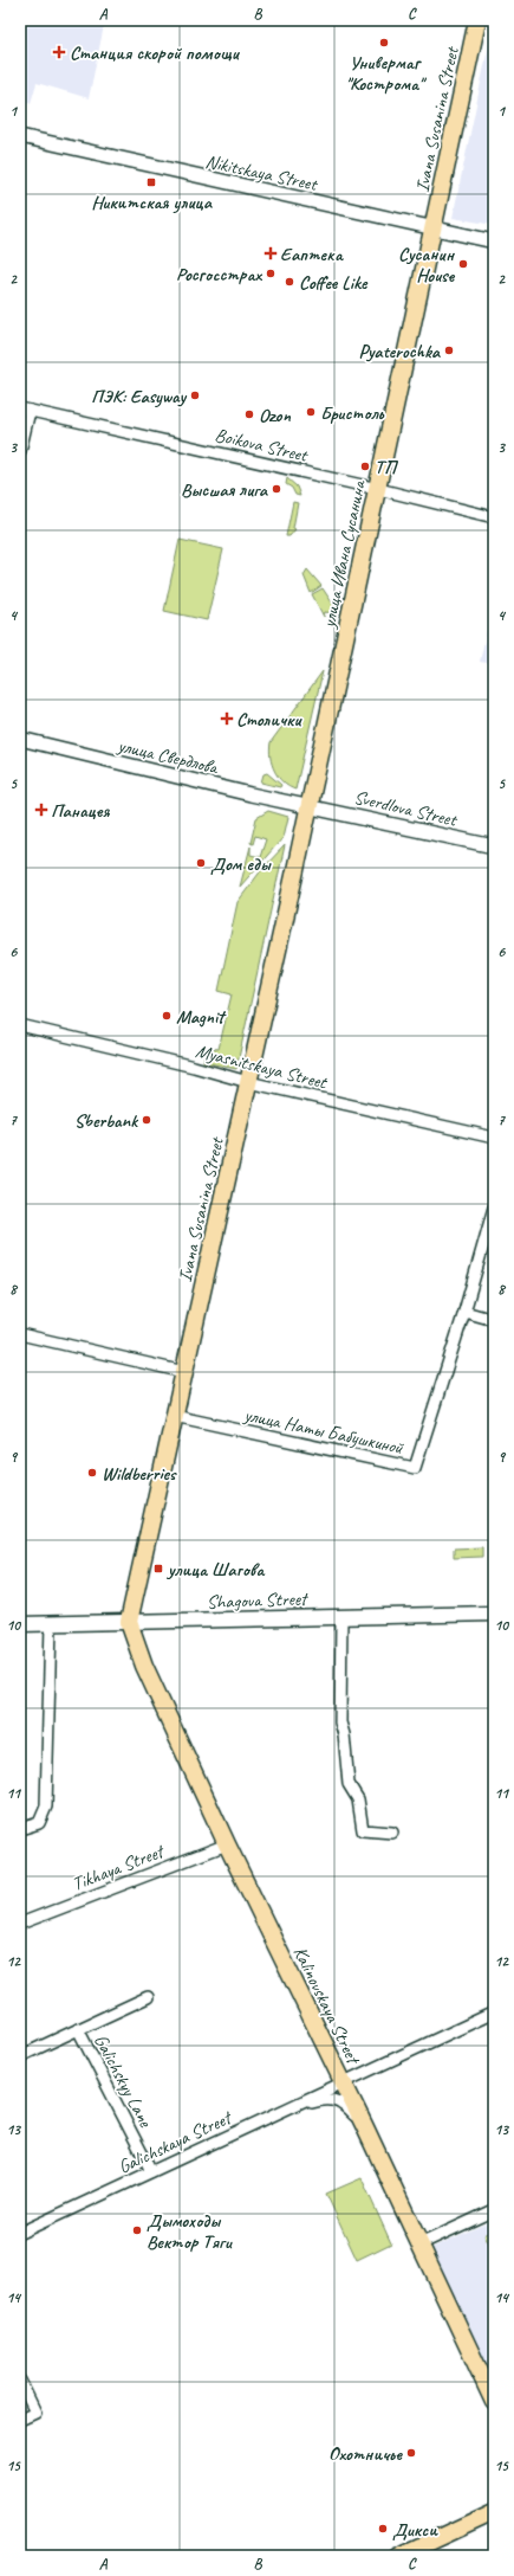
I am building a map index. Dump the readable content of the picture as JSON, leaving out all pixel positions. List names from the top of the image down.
{
  "streets": {
    "main road": [
      "Ivana Susanina Street",
      "улица Ивана Сусанина",
      "Shagova Street",
      "Kalinovskaya Street"
    ],
    "street": [
      "Nikitskaya Street",
      "Boikova Street",
      "улица Свердлова",
      "Sverdlova Street",
      "Myasnitskaya Street",
      "улица Наты Бабушкиной",
      "Tikhaya Street",
      "Galichskyy Lane",
      "Galichskaya Street"
    ]
  },
  "crossings": [
    ["Ivana Susanina Street", "Nikitskaya Street"],
    ["Ivana Susanina Street", "улица Ивана Сусанина"],
    ["Ivana Susanina Street", "улица Свердлова"],
    ["Ivana Susanina Street", "Sverdlova Street"],
    ["Ivana Susanina Street", "Myasnitskaya Street"],
    ["Ivana Susanina Street", "улица Наты Бабушкиной"],
    ["Ivana Susanina Street", "Shagova Street"],
    ["Ivana Susanina Street", "Kalinovskaya Street"],
    ["Nikitskaya Street", "улица Ивана Сусанина"],
    ["Boikova Street", "улица Ивана Сусанина"],
    ["улица Ивана Сусанина", "улица Свердлова"],
    ["улица Ивана Сусанина", "Sverdlova Street"],
    ["улица Свердлова", "Sverdlova Street"],
    ["Shagova Street", "Kalinovskaya Street"],
    ["Tikhaya Street", "Kalinovskaya Street"],
    ["Kalinovskaya Street", "Galichskaya Street"],
    ["Galichskyy Lane", "Galichskaya Street"]
  ],
  "places": {
    "other": [
      "Универмаг \"Кострома\"",
      "Сусанин House",
      "Росгосстрах",
      "Coffee Like",
      "Pyaterochka",
      "ПЭК: Easyway",
      "Бристоль",
      "Ozon",
      "ТП",
      "Высшая лига",
      "Дом еды",
      "Magnit",
      "Sberbank",
      "Wildberries",
      "Дымоходы Вектор Тяги",
      "Охотничье",
      "Дикси"
    ],
    "health": [
      "Станция скорой помощи",
      "Еаптека",
      "Столички",
      "Панацея"
    ],
    "transit": ["Никитская улица", "улица Шагова"]
  },
  "grid": {
    "columns": ["A", "B", "C"],
    "rows": [
      "1",
      "2",
      "3",
      "4",
      "5",
      "6",
      "7",
      "8",
      "9",
      "10",
      "11",
      "12",
      "13",
      "14",
      "15"
    ]
  }
}
